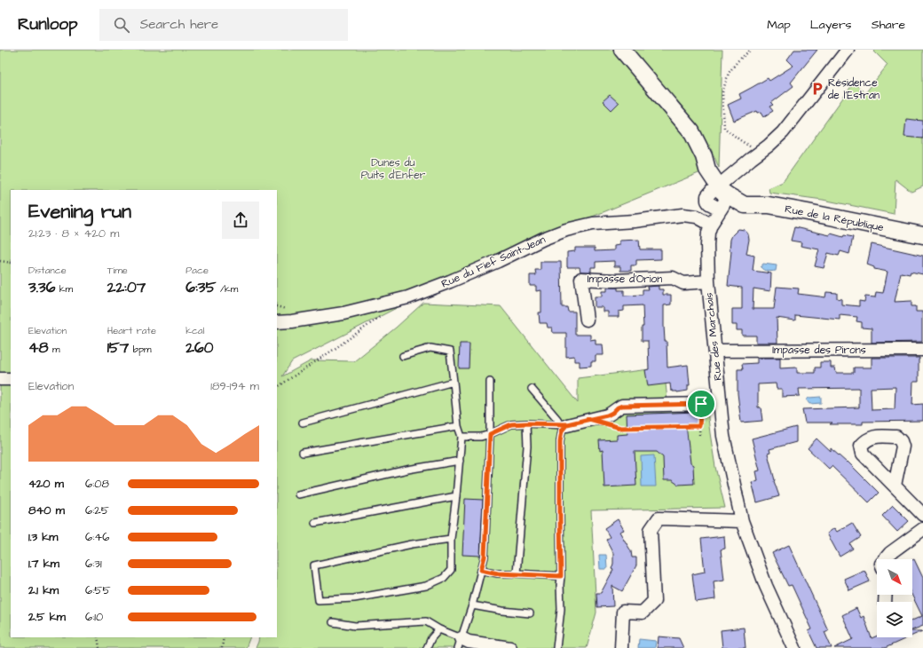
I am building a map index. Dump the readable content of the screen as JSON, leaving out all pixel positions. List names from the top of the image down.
{
  "streets": {
    "street": [
      "Rue de la République",
      "Rue du Fief Saint-Jean",
      "Impasse d'Orion",
      "Rue des Marchais",
      "Impasse des Pirons"
    ]
  },
  "crossings": [
    ["Rue de la République", "Rue des Marchais"],
    ["Rue du Fief Saint-Jean", "Rue des Marchais"],
    ["Impasse d'Orion", "Rue des Marchais"],
    ["Rue des Marchais", "Impasse des Pirons"]
  ],
  "parks": ["Dunes du Puits d'Enfer"],
  "places": {
    "parking": ["Résidence de l'Estran"]
  },
  "north": "bottom right",
  "page": {
    "header": "Runloop",
    "search": "Search here",
    "nav": ["Map", "Layers", "Share"],
    "heading": ["Evening run", "21:23 · 8 × 420 m"],
    "stats": [
      ["Distance", "3.36 km"],
      ["Time", "22:07"],
      ["Pace", "6:35 /km"],
      ["Elevation", "48 m"],
      ["Heart rate", "157 bpm"],
      ["kcal", "260"]
    ],
    "chart": ["Elevation", "189–194 m"],
    "list": [
      {
        "name": "420 m",
        "note": "6:08"
      },
      {
        "name": "840 m",
        "note": "6:25"
      },
      {
        "name": "1.3 km",
        "note": "6:46"
      },
      {
        "name": "1.7 km",
        "note": "6:31"
      },
      {
        "name": "2.1 km",
        "note": "6:55"
      },
      {
        "name": "2.5 km",
        "note": "6:10"
      }
    ]
  }
}
